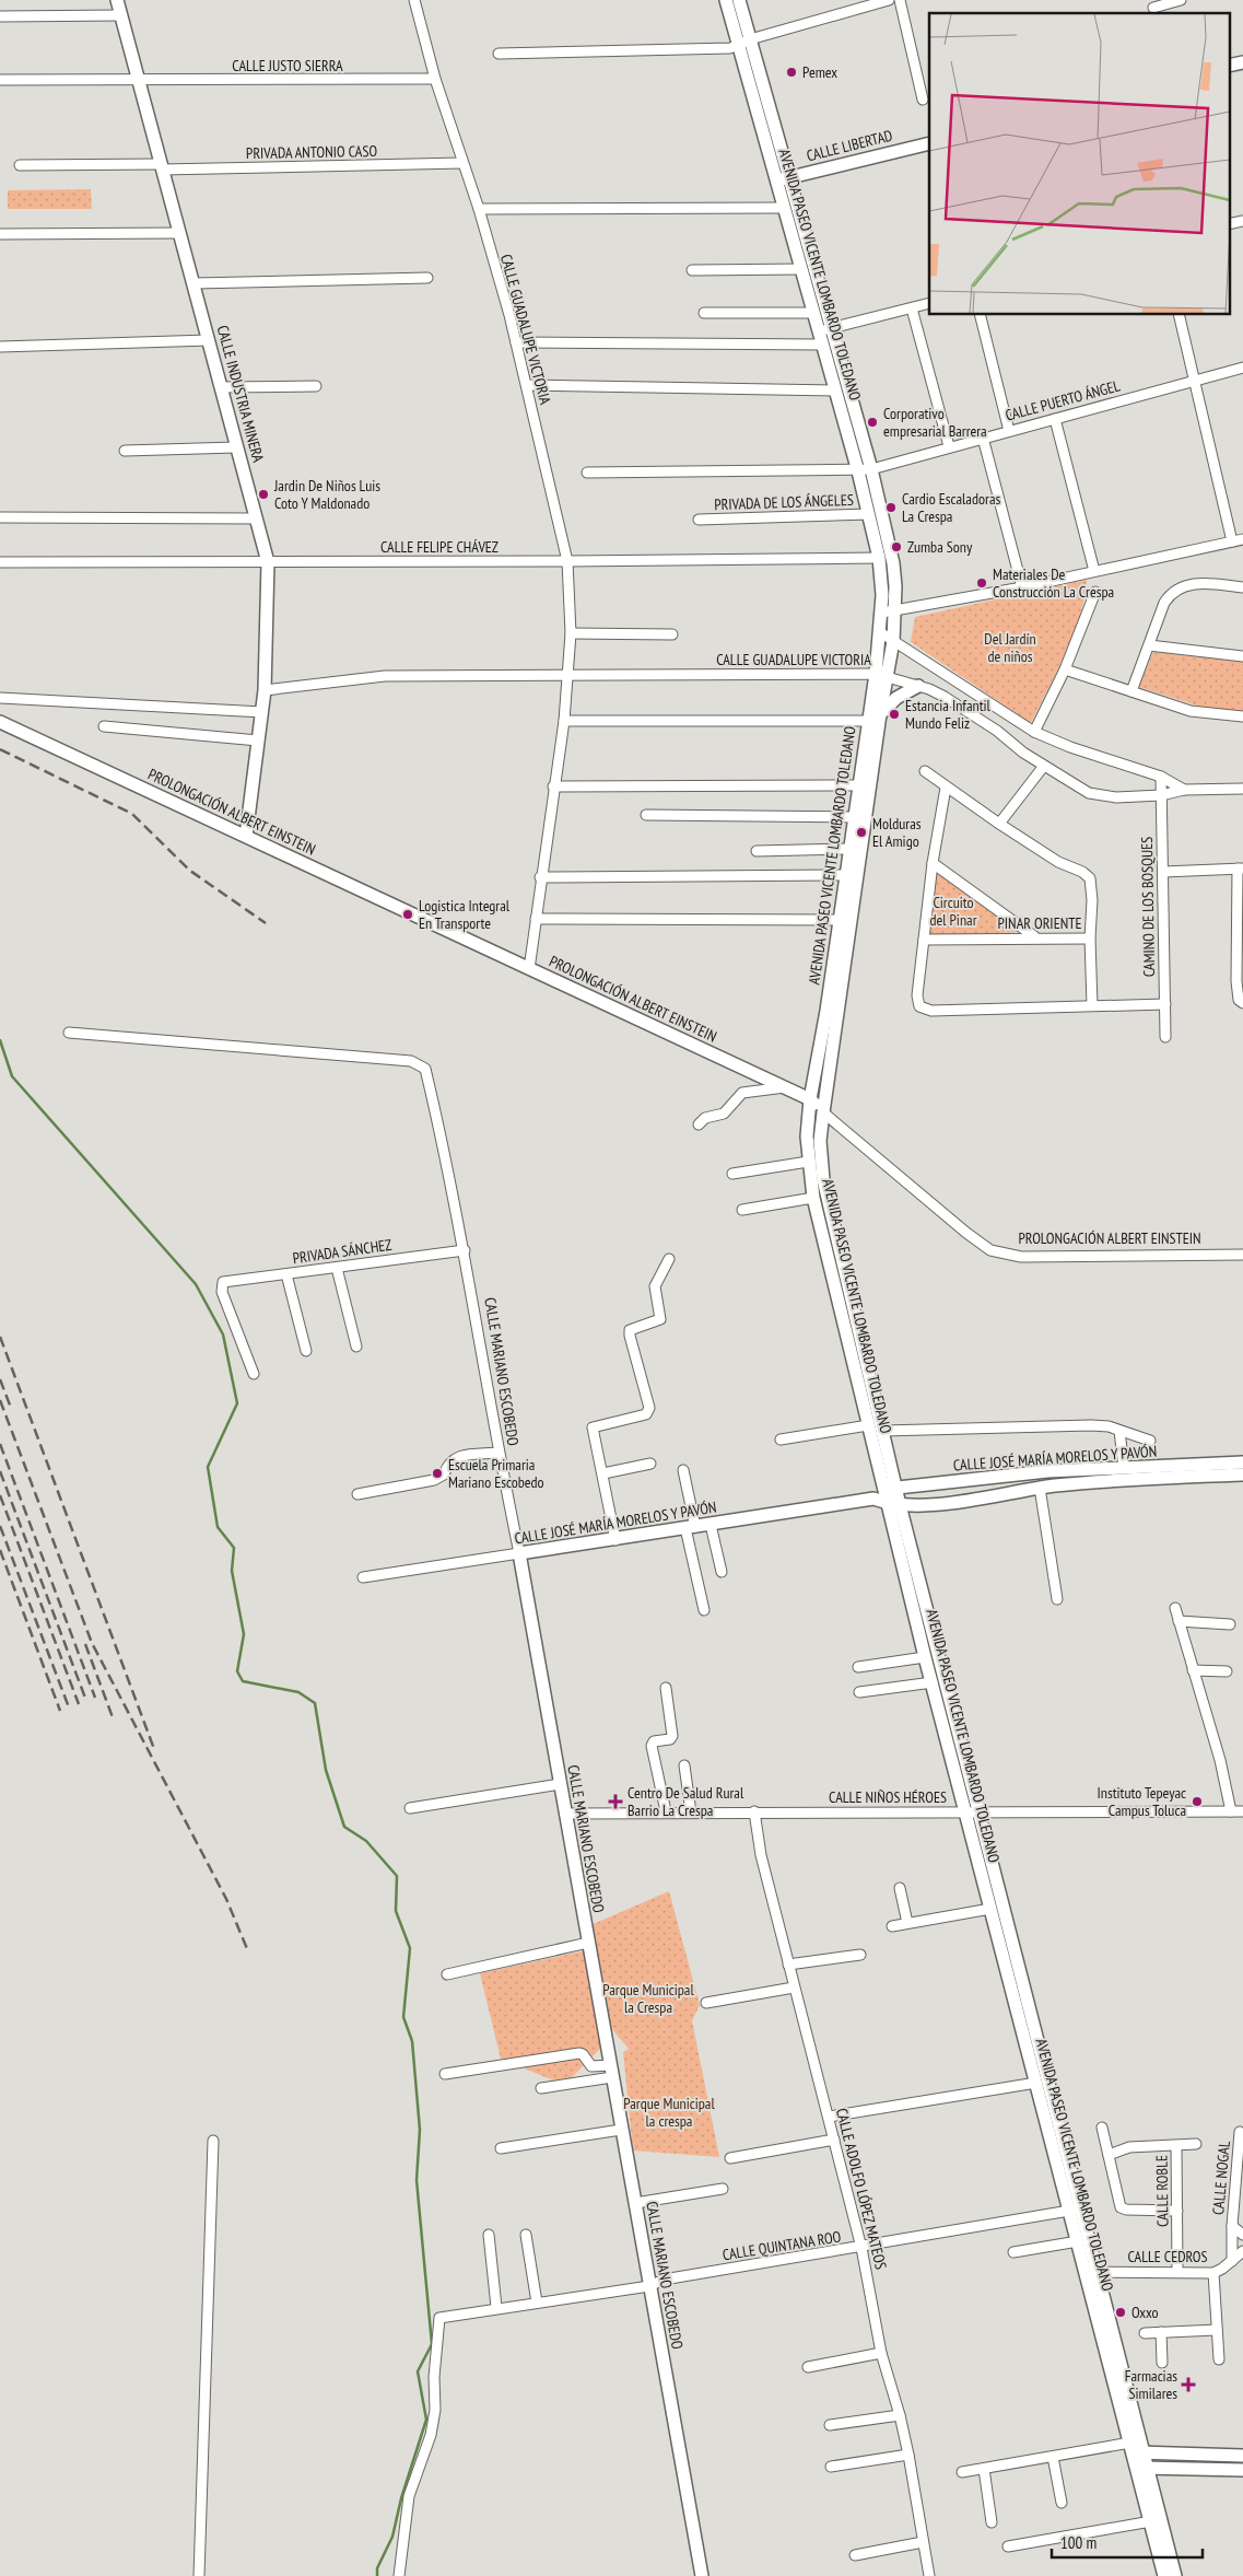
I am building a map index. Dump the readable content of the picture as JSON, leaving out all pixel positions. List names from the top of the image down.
{
  "streets": {
    "main road": [
      "CALLE LIBERTAD",
      "AVENIDA PASEO VICENTE LOMBARDO TOLEDANO",
      "CALLE INDUSTRIA MINERA",
      "PROLONGACIÓN ALBERT EINSTEIN",
      "CALLE MARIANO ESCOBEDO",
      "CALLE JOSÉ MARÍA MORELOS Y PAVÓN"
    ],
    "street": [
      "CALLE JUSTO SIERRA",
      "PRIVADA ANTONIO CASO",
      "CALLE GUADALUPE VICTORIA",
      "CALLE PUERTO ÁNGEL",
      "PRIVADA DE LOS ÁNGELES",
      "CALLE FELIPE CHÁVEZ",
      "CAMINO DE LOS BOSQUES",
      "PINAR ORIENTE",
      "PRIVADA SÁNCHEZ",
      "CALLE NIÑOS HÉROES",
      "CALLE NOGAL",
      "CALLE ADOLFO LÓPEZ MATEOS",
      "CALLE ROBLE",
      "CALLE QUINTANA ROO",
      "CALLE CEDROS"
    ]
  },
  "crossings": [
    ["CALLE JUSTO SIERRA", "CALLE GUADALUPE VICTORIA"],
    ["CALLE JUSTO SIERRA", "CALLE INDUSTRIA MINERA"],
    ["CALLE LIBERTAD", "AVENIDA PASEO VICENTE LOMBARDO TOLEDANO"],
    ["PRIVADA ANTONIO CASO", "CALLE GUADALUPE VICTORIA"],
    ["PRIVADA ANTONIO CASO", "CALLE INDUSTRIA MINERA"],
    ["AVENIDA PASEO VICENTE LOMBARDO TOLEDANO", "CALLE GUADALUPE VICTORIA"],
    ["AVENIDA PASEO VICENTE LOMBARDO TOLEDANO", "CALLE PUERTO ÁNGEL"],
    ["AVENIDA PASEO VICENTE LOMBARDO TOLEDANO", "PRIVADA DE LOS ÁNGELES"],
    ["AVENIDA PASEO VICENTE LOMBARDO TOLEDANO", "CALLE FELIPE CHÁVEZ"],
    ["AVENIDA PASEO VICENTE LOMBARDO TOLEDANO", "PROLONGACIÓN ALBERT EINSTEIN"],
    ["AVENIDA PASEO VICENTE LOMBARDO TOLEDANO", "CALLE JOSÉ MARÍA MORELOS Y PAVÓN"],
    ["AVENIDA PASEO VICENTE LOMBARDO TOLEDANO", "CALLE NIÑOS HÉROES"],
    ["AVENIDA PASEO VICENTE LOMBARDO TOLEDANO", "CALLE QUINTANA ROO"],
    ["AVENIDA PASEO VICENTE LOMBARDO TOLEDANO", "CALLE CEDROS"],
    ["CALLE GUADALUPE VICTORIA", "CALLE INDUSTRIA MINERA"],
    ["CALLE GUADALUPE VICTORIA", "CALLE FELIPE CHÁVEZ"],
    ["CALLE GUADALUPE VICTORIA", "PROLONGACIÓN ALBERT EINSTEIN"],
    ["CALLE GUADALUPE VICTORIA", "CAMINO DE LOS BOSQUES"],
    ["CALLE INDUSTRIA MINERA", "CALLE FELIPE CHÁVEZ"],
    ["CALLE INDUSTRIA MINERA", "PROLONGACIÓN ALBERT EINSTEIN"],
    ["PRIVADA SÁNCHEZ", "CALLE MARIANO ESCOBEDO"],
    ["CALLE MARIANO ESCOBEDO", "CALLE JOSÉ MARÍA MORELOS Y PAVÓN"],
    ["CALLE MARIANO ESCOBEDO", "CALLE NIÑOS HÉROES"],
    ["CALLE MARIANO ESCOBEDO", "CALLE QUINTANA ROO"],
    ["CALLE NIÑOS HÉROES", "CALLE ADOLFO LÓPEZ MATEOS"],
    ["CALLE NOGAL", "CALLE CEDROS"],
    ["CALLE ADOLFO LÓPEZ MATEOS", "CALLE QUINTANA ROO"],
    ["CALLE ROBLE", "CALLE CEDROS"]
  ],
  "parks": [
    "Del Jardín de niños",
    "Circuito del Pinar",
    "Parque Municipal la Crespa",
    "Parque Municipal la crespa"
  ],
  "places": {
    "other": [
      "Pemex",
      "Corporativo empresarial Barrera",
      "Jardin De Niños Luis Coto Y Maldonado",
      "Cardio Escaladoras La Crespa",
      "Zumba Sony",
      "Materiales De Construcción La Crespa",
      "Estancia Infantil Mundo Feliz",
      "Molduras El Amigo",
      "Logistica Integral En Transporte",
      "Escuela Primaria Mariano Escobedo",
      "Instituto Tepeyac Campus Toluca",
      "Oxxo"
    ],
    "health": ["Centro De Salud Rural Barrio La Crespa", "Farmacias Similares"]
  },
  "scale_bar": "100 m"
}
